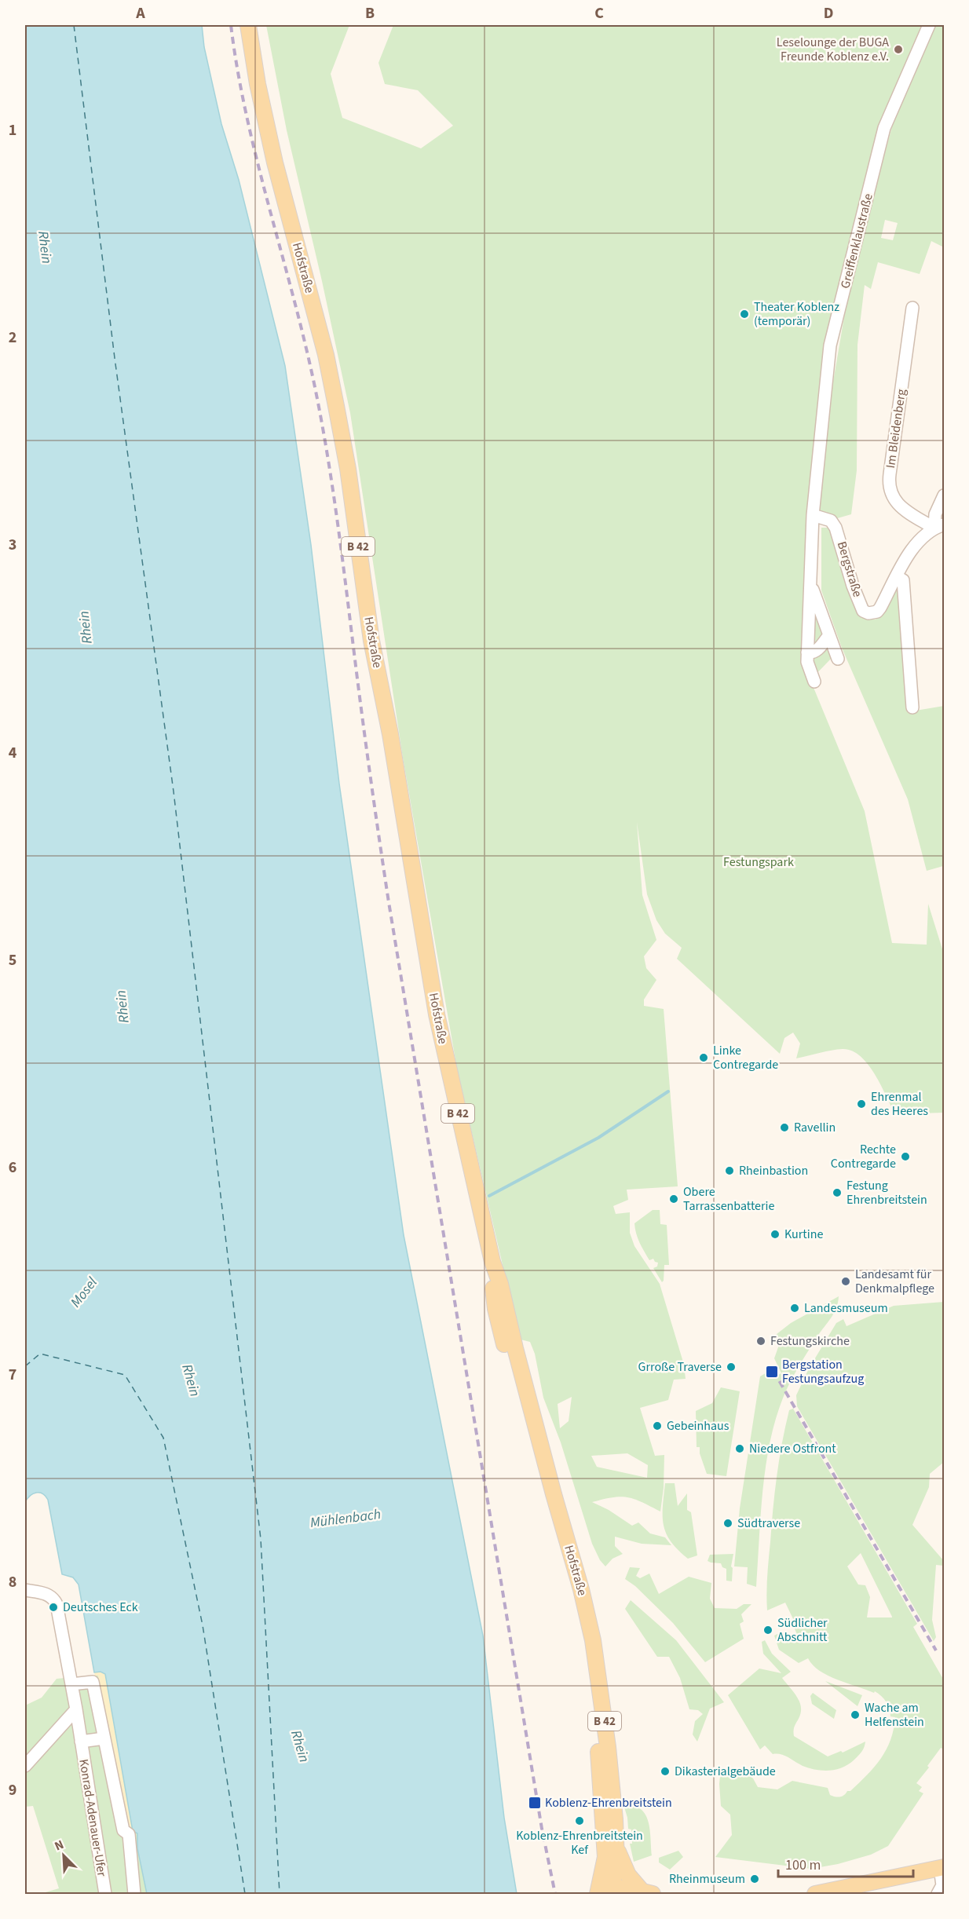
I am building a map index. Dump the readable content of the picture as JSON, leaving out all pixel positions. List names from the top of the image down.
{
  "streets": {
    "main road": ["Hofstraße", "B 42"],
    "street": [
      "Greiffenklaustraße",
      "Im Bleidenberg",
      "Bergstraße",
      "Konrad-Adenauer-Ufer"
    ]
  },
  "crossings": [
    ["Greiffenklaustraße", "Bergstraße"],
    ["Im Bleidenberg", "Bergstraße"]
  ],
  "water": ["Rhein", "Mosel", "Mühlenbach"],
  "parks": ["Festungspark"],
  "places": {
    "other": [
      "Leselounge der BUGA Freunde Koblenz e.V.",
      "Theater Koblenz (temporär)",
      "Linke Contregarde",
      "Ehrenmal des Heeres",
      "Ravellin",
      "Rechte Contregarde",
      "Rheinbastion",
      "Festung Ehrenbreitstein",
      "Obere Tarrassenbatterie",
      "Kurtine",
      "Landesamt für Denkmalpflege",
      "Landesmuseum",
      "Festungskirche",
      "Grroße Traverse",
      "Gebeinhaus",
      "Niedere Ostfront",
      "Südtraverse",
      "Deutsches Eck",
      "Südlicher Abschnitt",
      "Wache am Helfenstein",
      "Dikasterialgebäude",
      "Koblenz-Ehrenbreitstein Kef",
      "Rheinmuseum"
    ],
    "transit": ["Bergstation Festungsaufzug", "Koblenz-Ehrenbreitstein"]
  },
  "scale_bar": "100 m",
  "north": "top left",
  "grid": {
    "columns": [
      "A",
      "B",
      "C",
      "D"
    ],
    "rows": [
      "1",
      "2",
      "3",
      "4",
      "5",
      "6",
      "7",
      "8",
      "9"
    ]
  }
}
